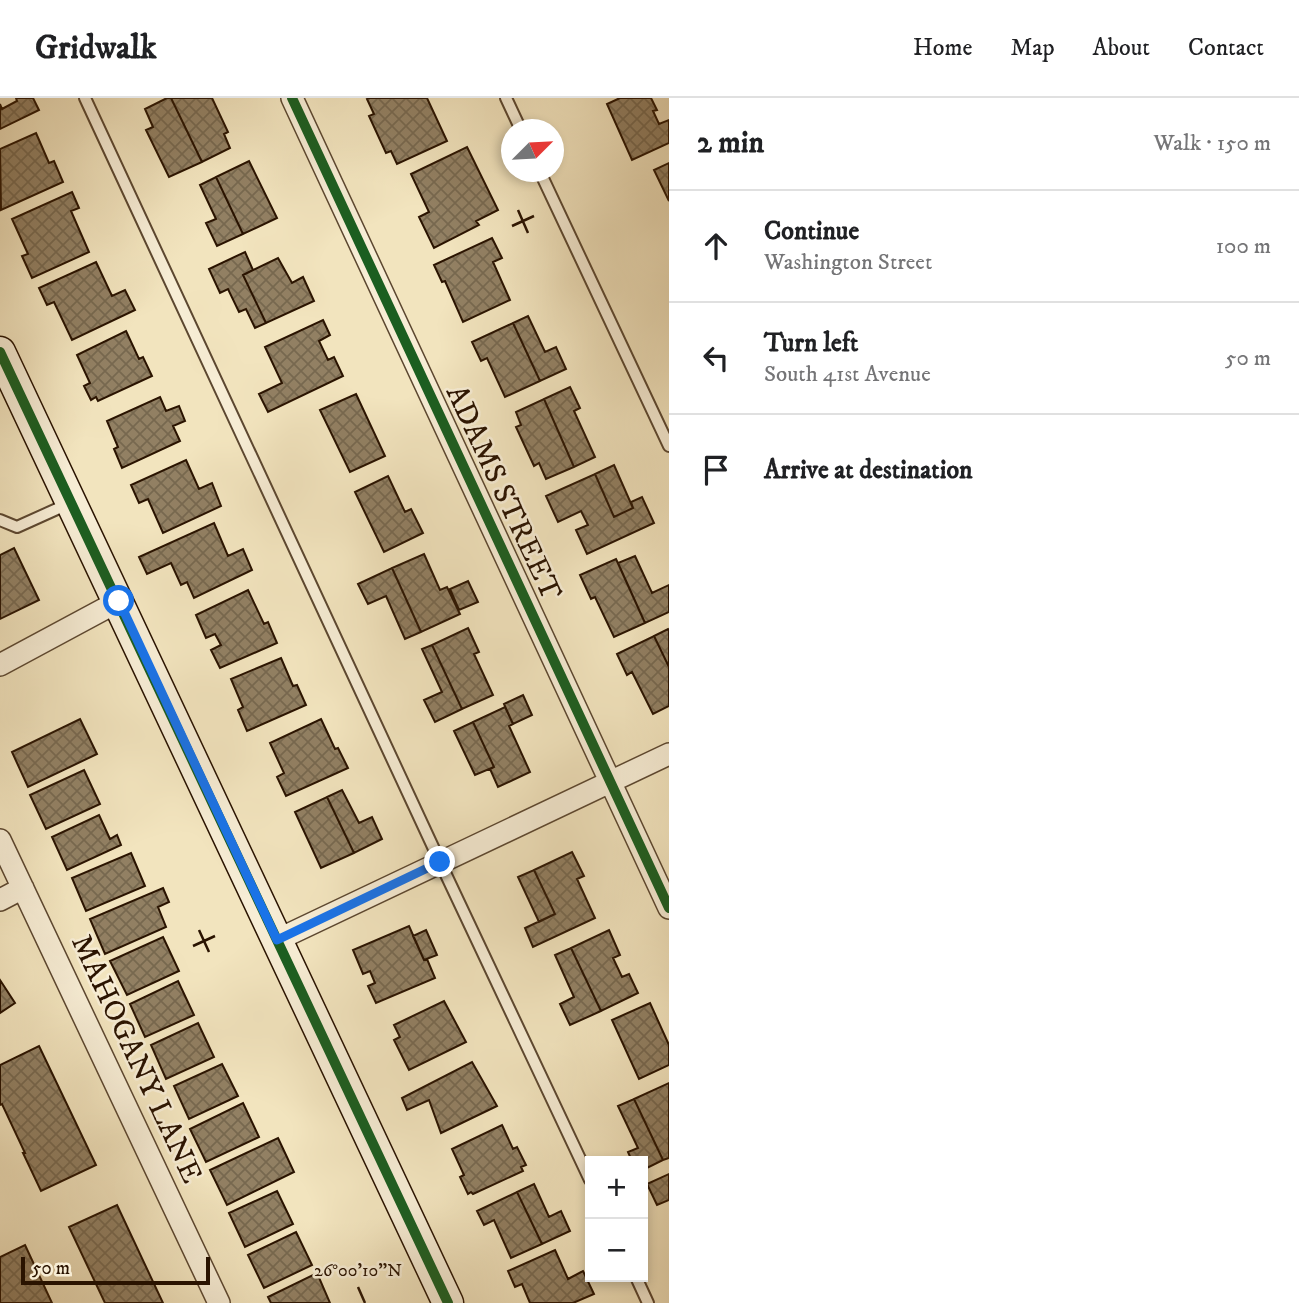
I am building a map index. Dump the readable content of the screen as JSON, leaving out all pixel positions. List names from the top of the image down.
{
  "streets": {
    "street": ["ADAMS STREET", "MAHOGANY LANE"]
  },
  "scale_bar": "50 m",
  "north": "top right",
  "page": {
    "header": "Gridwalk",
    "nav": [
      "Home",
      "Map",
      "About",
      "Contact"
    ],
    "heading": ["2 min", "Walk · 150 m"],
    "list": [
      ["Continue", "Washington Street", "100 m"],
      ["Turn left", "South 41st Avenue", "50 m"],
      "Arrive at destination"
    ],
    "map_buttons": ["+", "−"],
    "scale": "50 m"
  },
  "coordinates": ["26°00'10\"N"]
}
